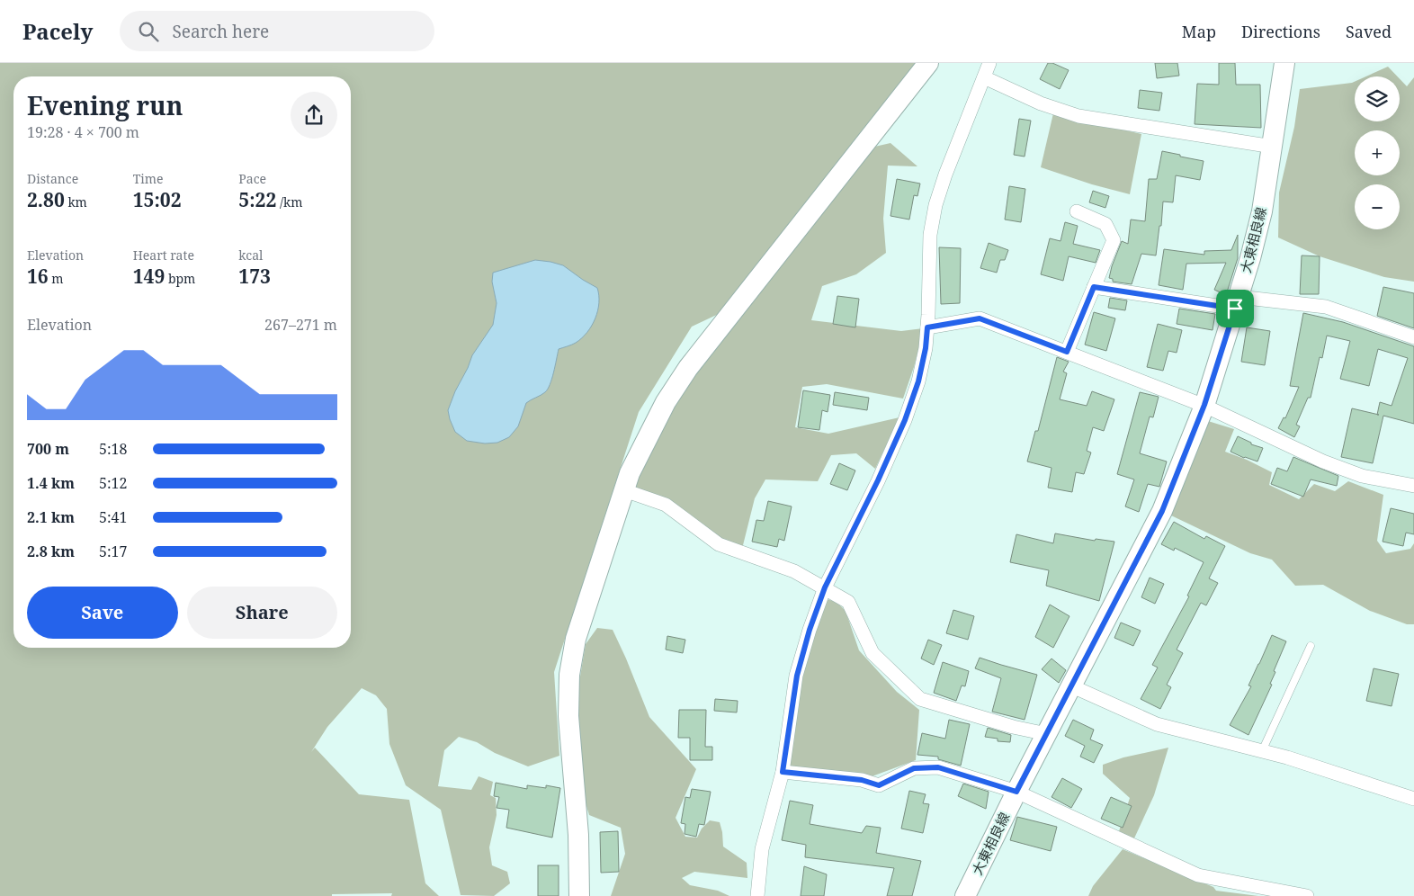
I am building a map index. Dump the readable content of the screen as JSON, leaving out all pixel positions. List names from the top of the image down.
{
  "streets": {
    "street": ["大東相良線"]
  },
  "page": {
    "header": "Pacely",
    "search": "Search here",
    "nav": ["Map", "Directions", "Saved"],
    "map_buttons": ["+", "−"],
    "heading": ["Evening run", "19:28 · 4 × 700 m"],
    "stats": [
      ["Distance", "2.80 km"],
      ["Time", "15:02"],
      ["Pace", "5:22 /km"],
      ["Elevation", "16 m"],
      ["Heart rate", "149 bpm"],
      ["kcal", "173"]
    ],
    "chart": ["Elevation", "267–271 m"],
    "list": [
      {
        "name": "700 m",
        "note": "5:18"
      },
      {
        "name": "1.4 km",
        "note": "5:12"
      },
      {
        "name": "2.1 km",
        "note": "5:41"
      },
      {
        "name": "2.8 km",
        "note": "5:17"
      }
    ],
    "buttons": ["Save", "Share"]
  }
}
